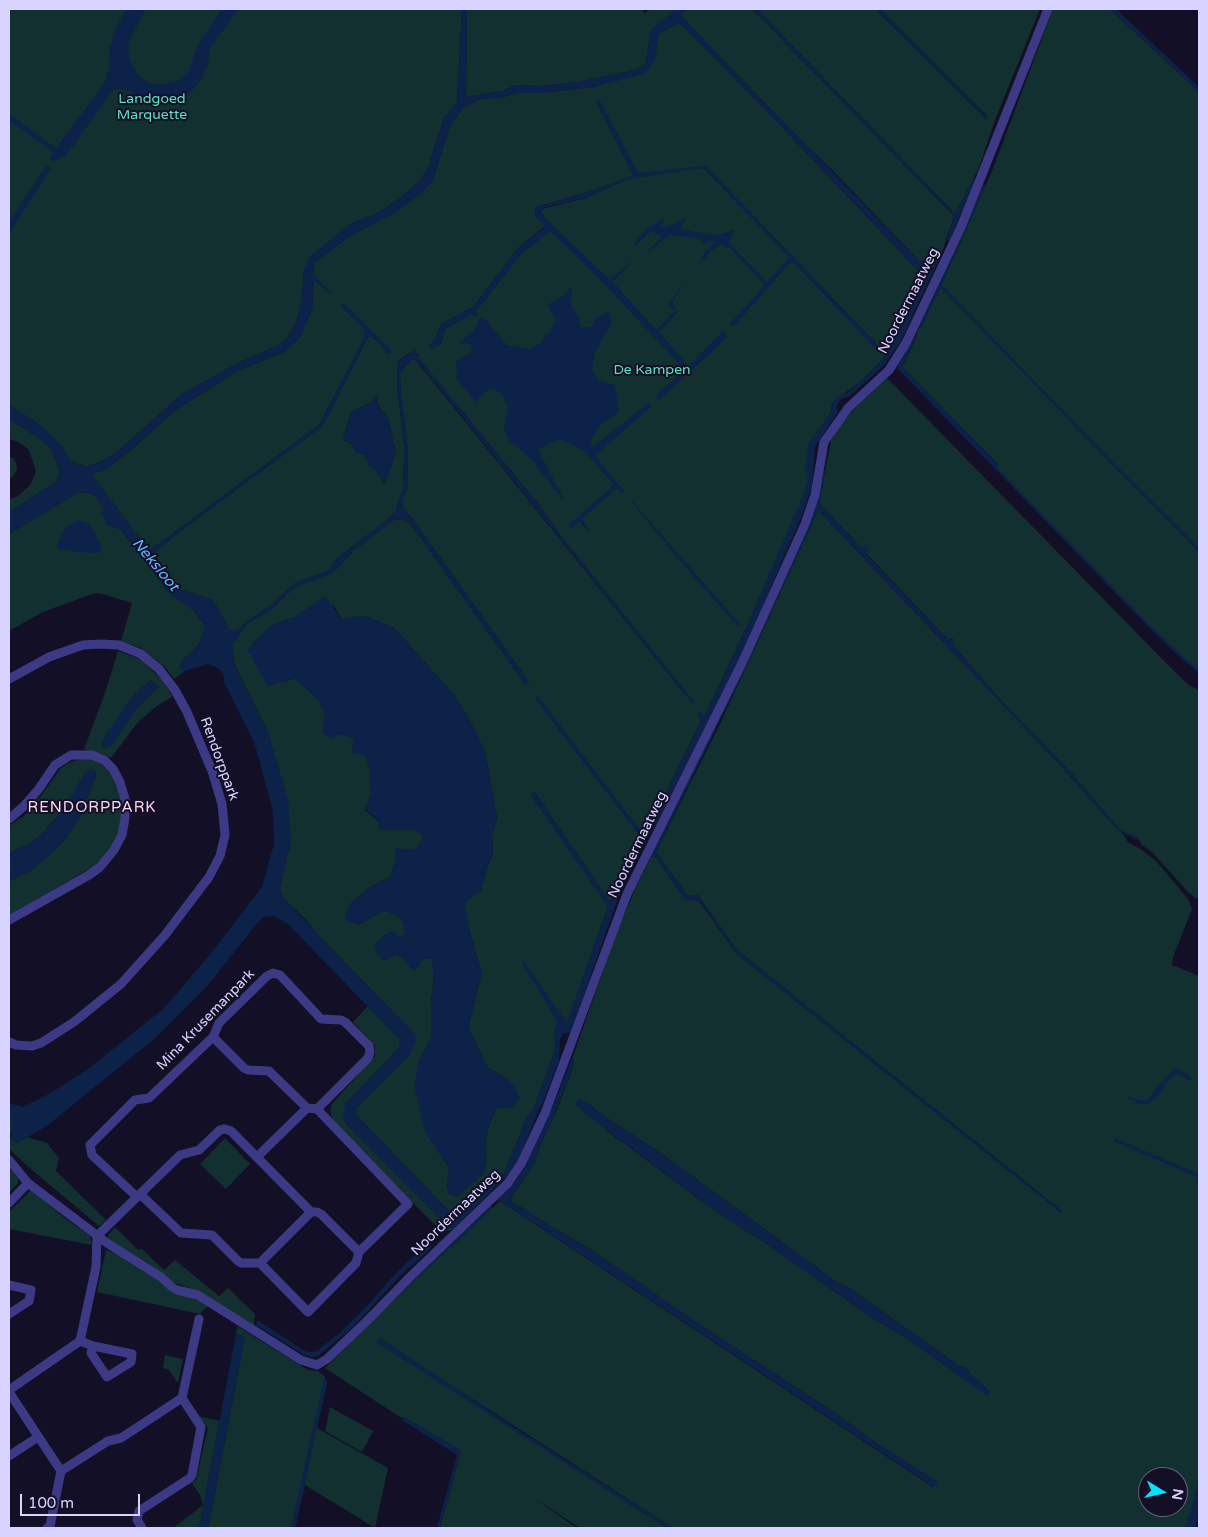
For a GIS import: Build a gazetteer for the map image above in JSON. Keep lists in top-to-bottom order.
{
  "streets": {
    "street": ["Noordermaatweg", "Rendorppark", "Mina Krusemanpark"]
  },
  "districts": ["RENDORPPARK"],
  "water": ["Neksloot"],
  "parks": ["Landgoed Marquette", "De Kampen"],
  "scale_bar": "100 m",
  "north": "right"
}
